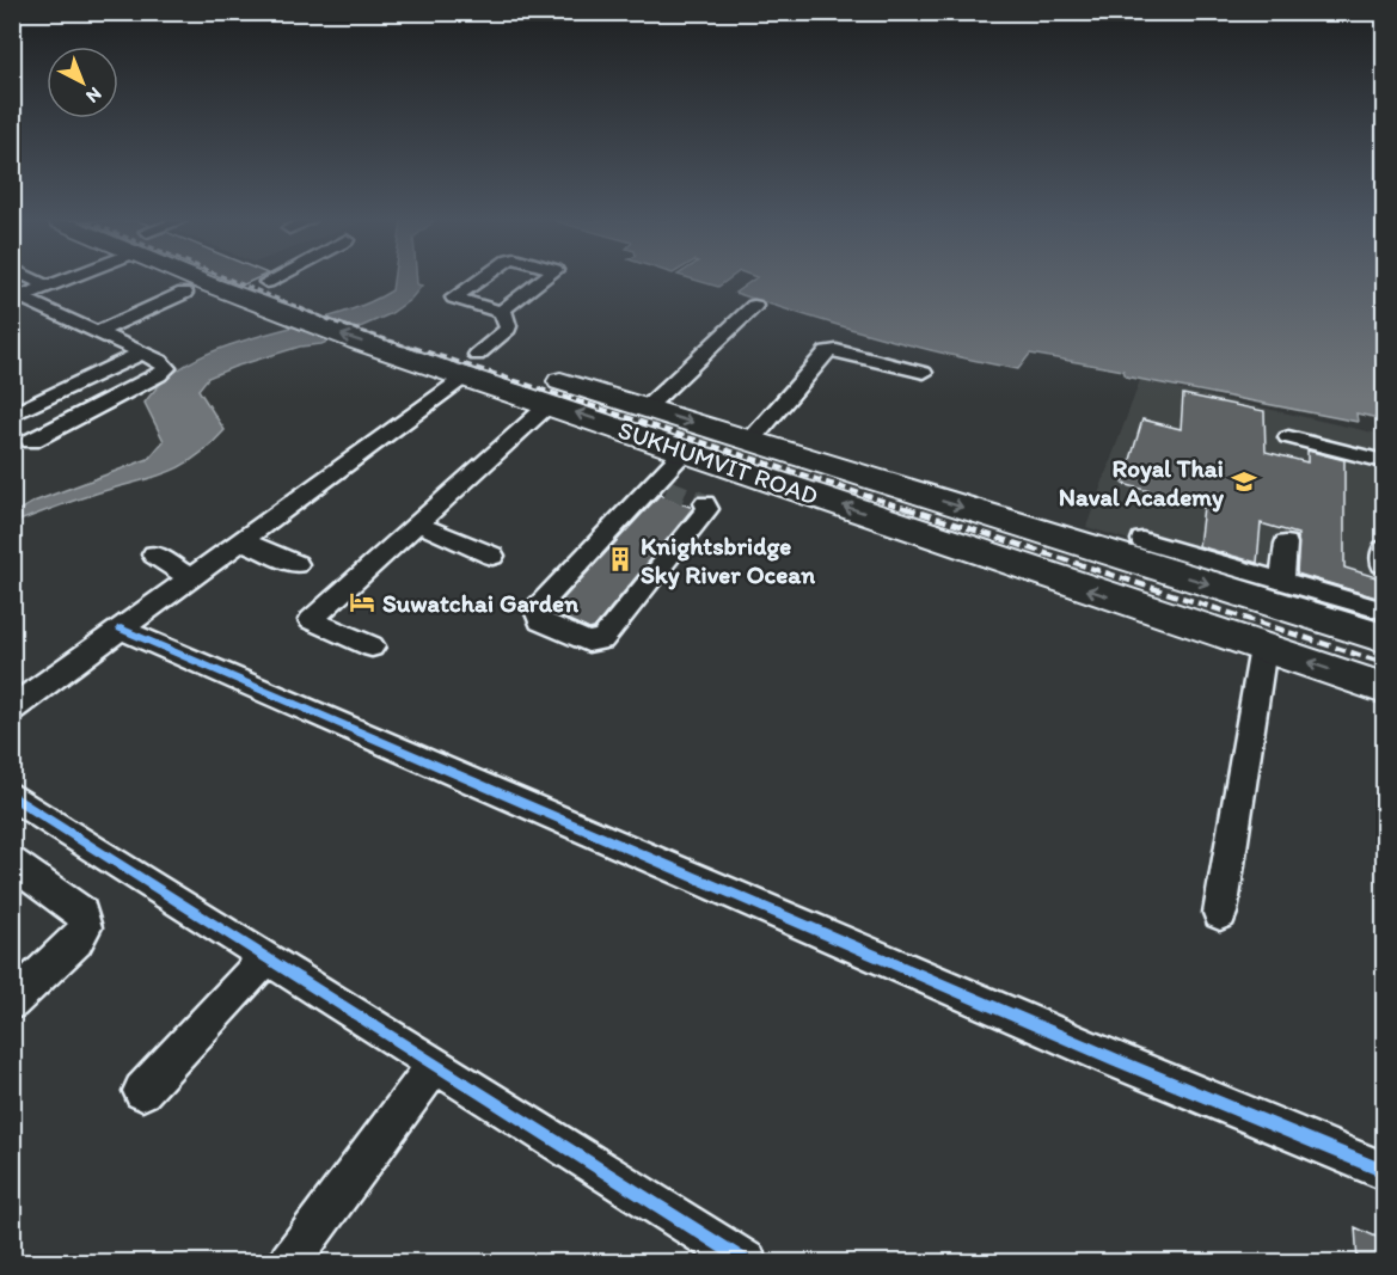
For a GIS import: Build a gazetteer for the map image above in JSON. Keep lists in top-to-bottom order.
{
  "streets": {
    "highway": ["SUKHUMVIT ROAD"]
  },
  "places": {
    "school or university": ["Royal Thai Naval Academy"],
    "building": ["Knightsbridge Sky River Ocean"],
    "hotel": ["Suwatchai Garden"]
  },
  "north": "bottom right"
}
